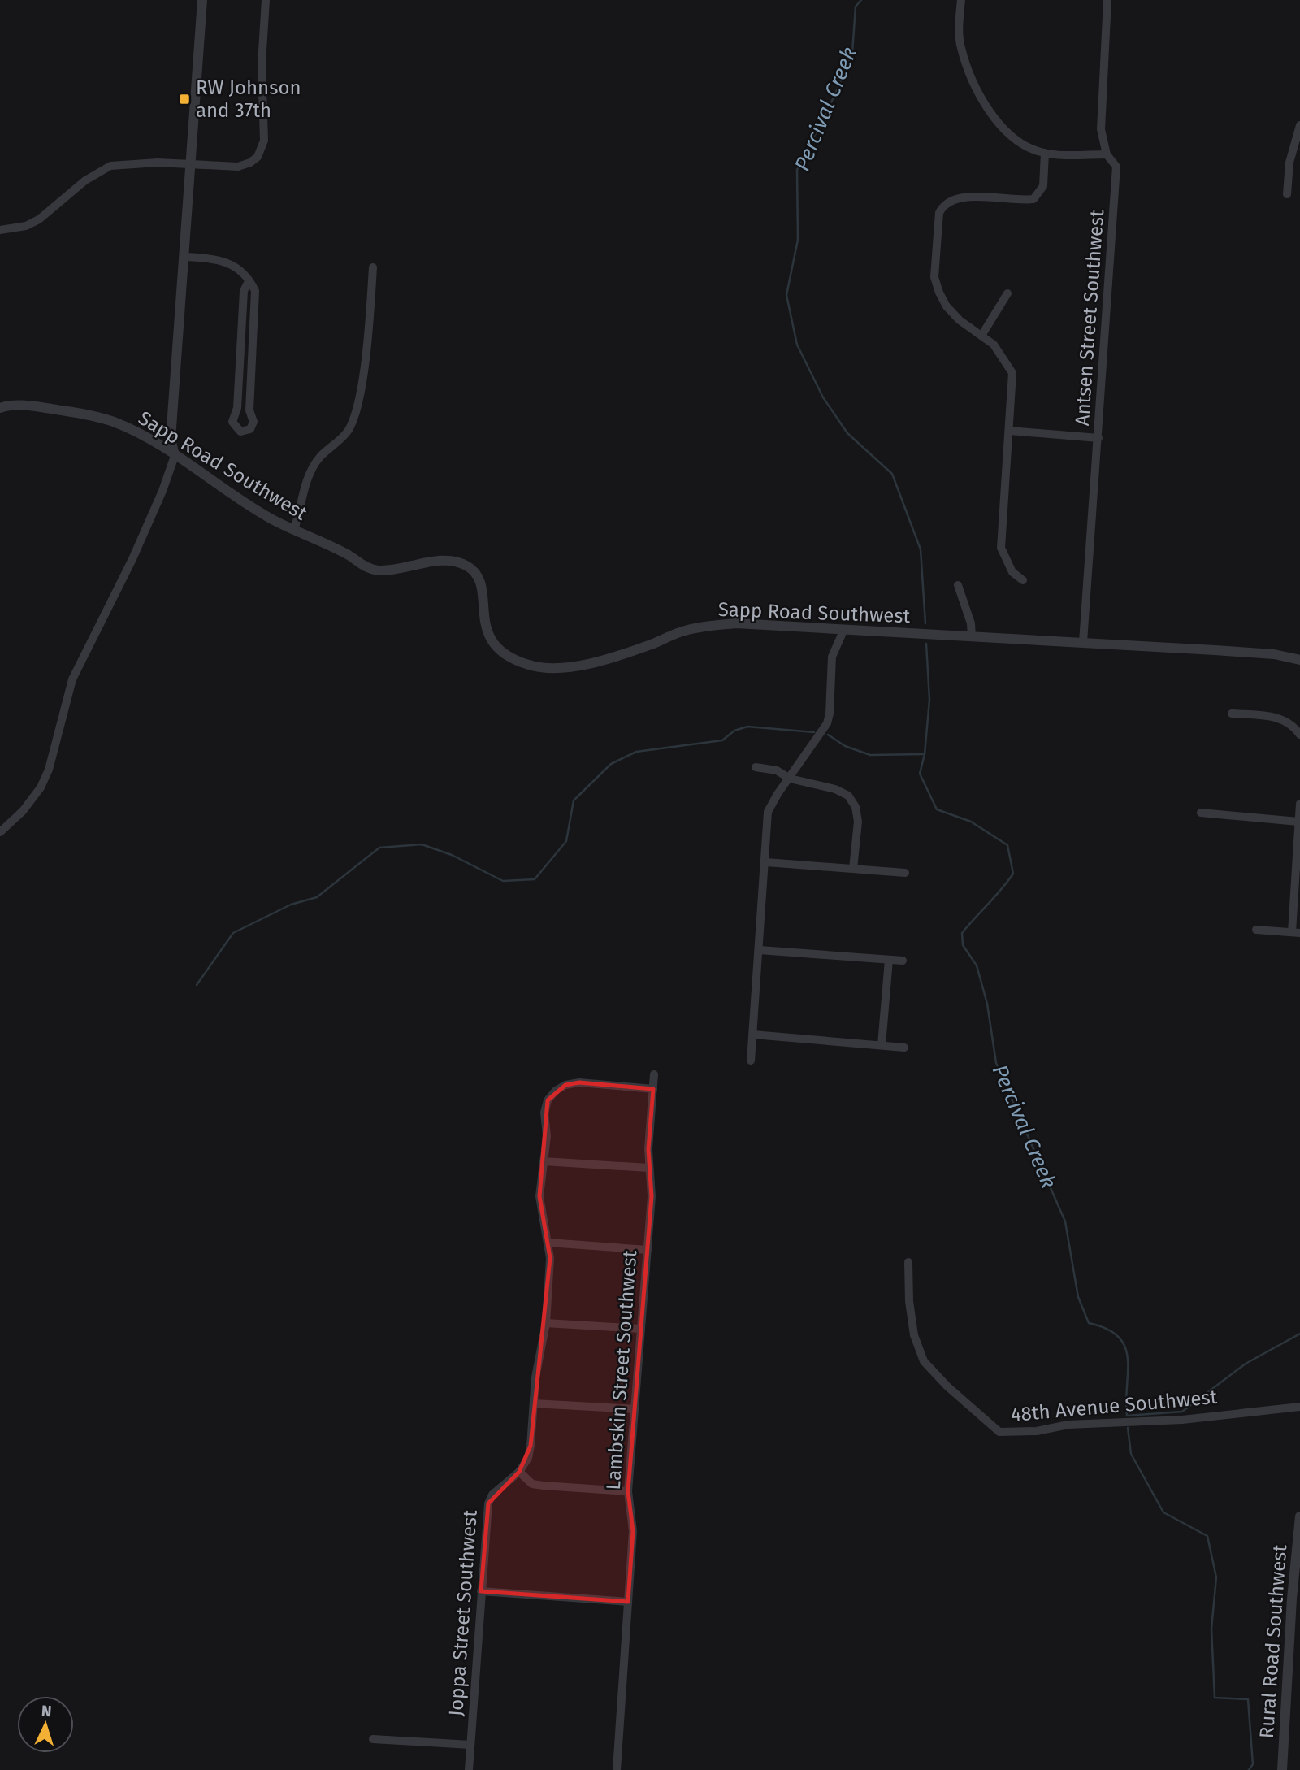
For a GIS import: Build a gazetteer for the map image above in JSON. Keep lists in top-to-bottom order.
{
  "streets": {
    "street": [
      "Antsen Street Southwest",
      "Sapp Road Southwest",
      "Lambskin Street Southwest",
      "48th Avenue Southwest",
      "Joppa Street Southwest",
      "Rural Road Southwest"
    ]
  },
  "crossings": [
    ["Antsen Street Southwest", "Sapp Road Southwest"]
  ],
  "water": ["Percival Creek"],
  "places": {
    "transit": ["RW Johnson and 37th"]
  },
  "north": "top"
}
